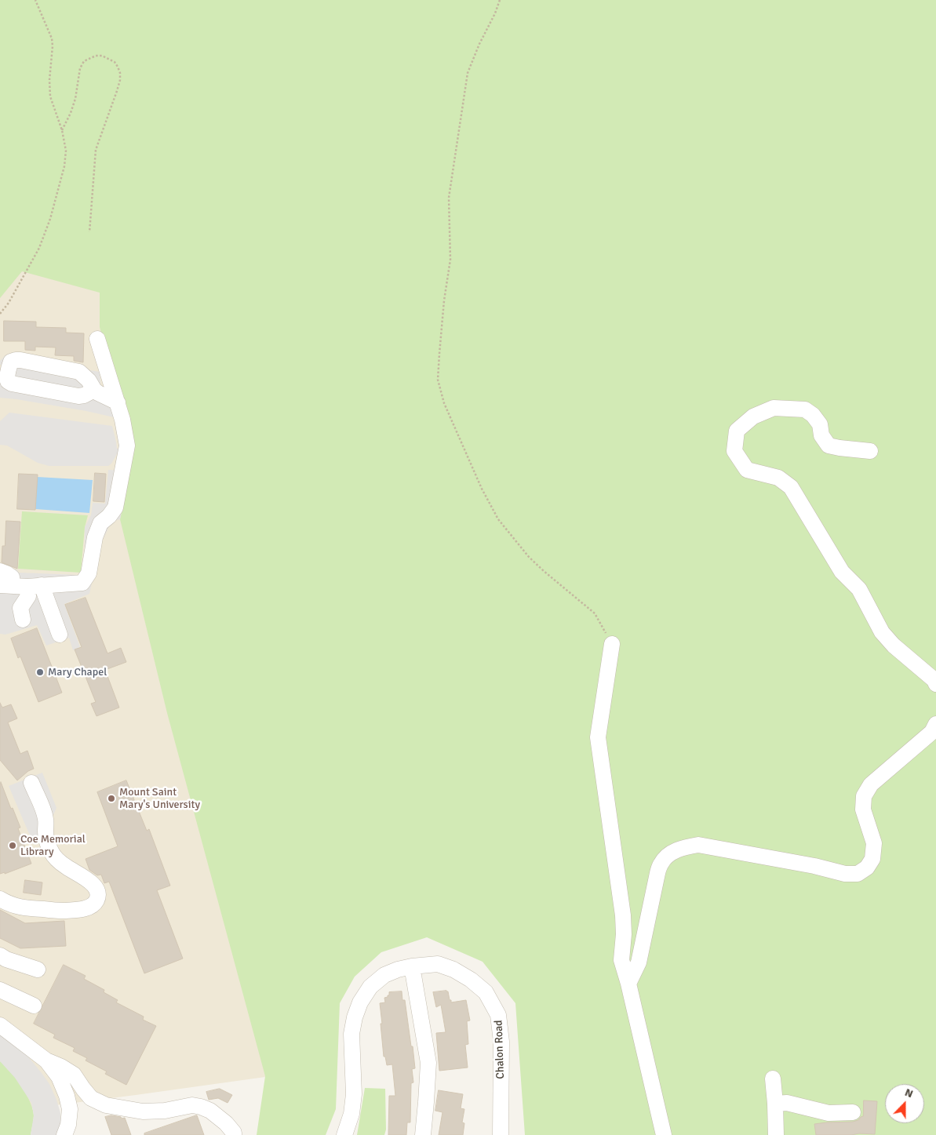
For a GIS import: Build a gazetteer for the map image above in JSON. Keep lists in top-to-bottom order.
{
  "streets": {
    "street": ["Chalon Road"]
  },
  "places": ["Mary Chapel", "Mount Saint Mary's University", "Coe Memorial Library"],
  "north": "top"
}
